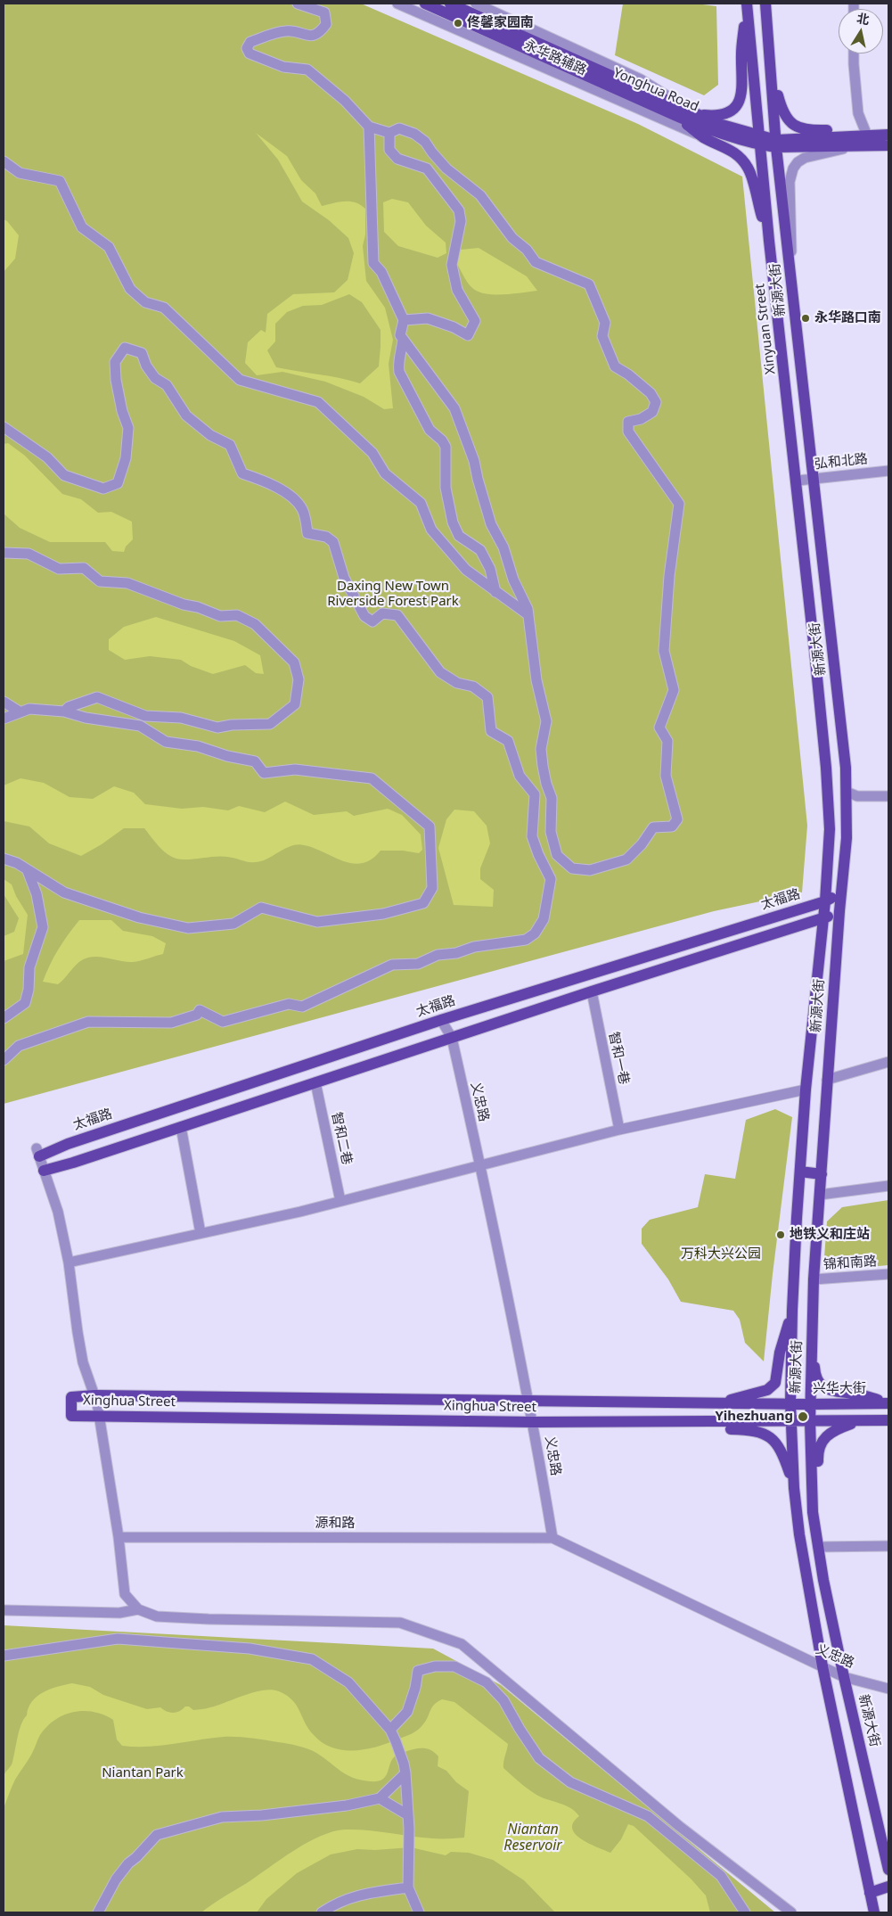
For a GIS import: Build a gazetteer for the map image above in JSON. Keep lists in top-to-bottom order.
{
  "streets": {
    "main road": [
      "Yonghua Road",
      "新源大街",
      "Xinyuan Street",
      "太福路",
      "兴华大街",
      "Xinghua Street"
    ],
    "street": [
      "永华路辅路",
      "弘和北路",
      "智和一巷",
      "义忠路",
      "智和二巷",
      "锦和南路",
      "源和路"
    ]
  },
  "crossings": [
    ["永华路辅路", "Yonghua Road"],
    ["Yonghua Road", "新源大街"],
    ["Yonghua Road", "Xinyuan Street"],
    ["新源大街", "弘和北路"],
    ["新源大街", "太福路"],
    ["新源大街", "义忠路"],
    ["新源大街", "锦和南路"],
    ["新源大街", "兴华大街"],
    ["Xinyuan Street", "弘和北路"],
    ["Xinyuan Street", "太福路"],
    ["太福路", "义忠路"],
    ["义忠路", "Xinghua Street"],
    ["义忠路", "源和路"],
    ["兴华大街", "Xinghua Street"]
  ],
  "water": ["Niantan Reservoir"],
  "parks": ["Daxing New Town Riverside Forest Park", "万科大兴公园", "Niantan Park"],
  "places": [
    "佟馨家园南",
    "永华路口南",
    "地铁义和庄站",
    "Yihezhuang"
  ],
  "north": "top"
}
